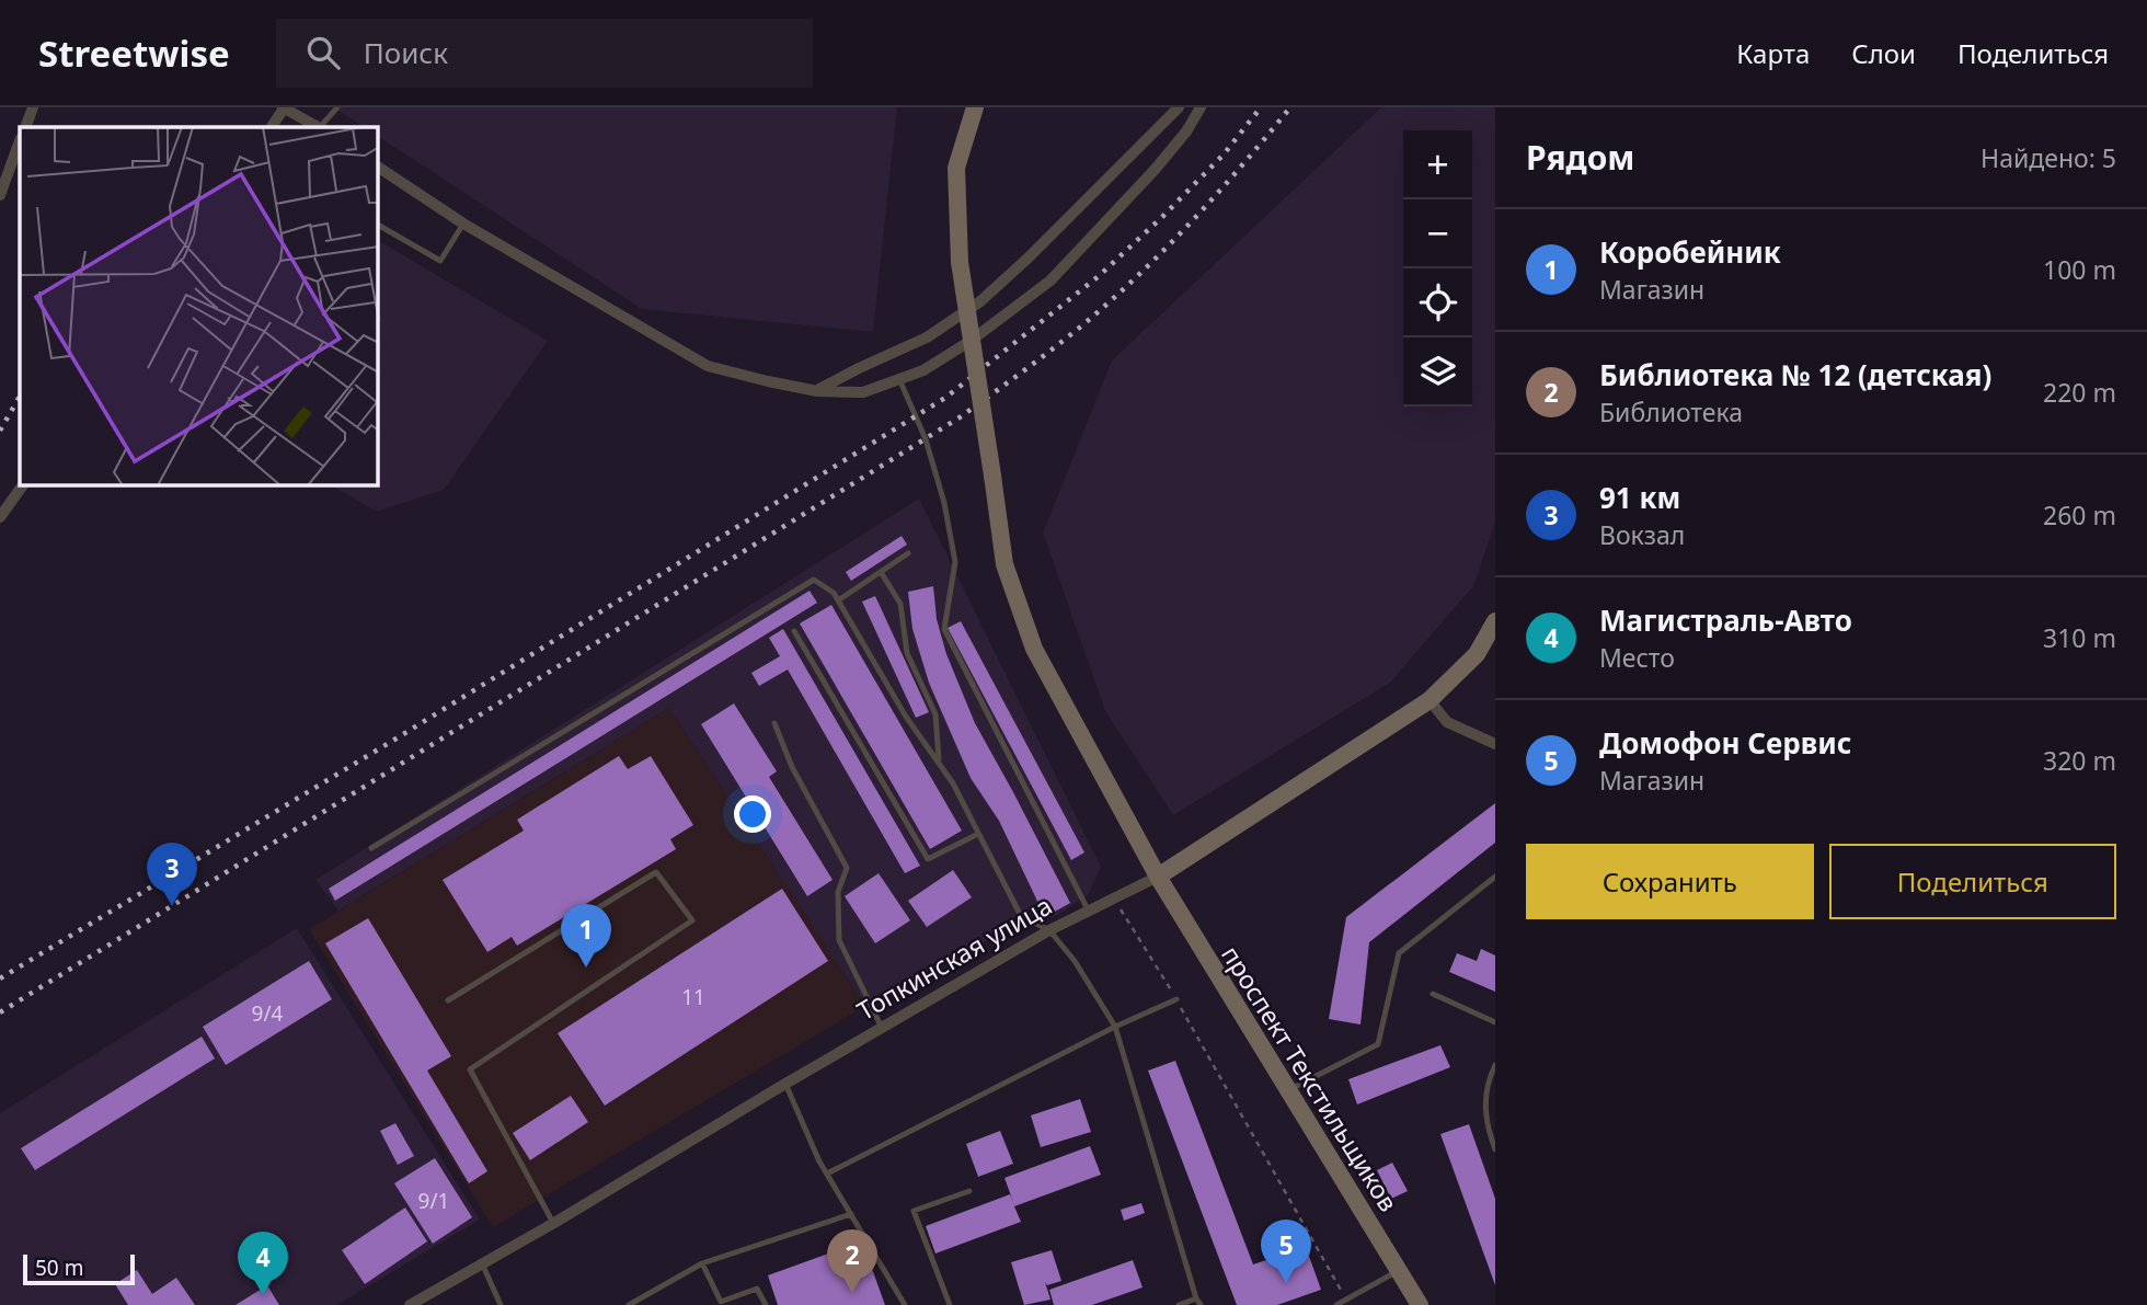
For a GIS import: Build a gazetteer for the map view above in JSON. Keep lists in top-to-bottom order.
{
  "streets": {
    "street": ["Топкинская улица", "проспект Текстильщиков"]
  },
  "crossings": [
    ["Топкинская улица", "проспект Текстильщиков"]
  ],
  "house_numbers": ["11", "9/4", "9/1"],
  "scale_bar": "50 m",
  "page": {
    "header": "Streetwise",
    "search": "Поиск",
    "nav": ["Карта", "Слои", "Поделиться"],
    "heading": ["Рядом", "Найдено: 5"],
    "map_buttons": ["+", "−"],
    "list": [
      {
        "mark": "1",
        "name": "Коробейник",
        "note": "Магазин",
        "value": "100 m"
      },
      {
        "mark": "2",
        "name": "Библиотека № 12 (детская)",
        "note": "Библиотека",
        "value": "220 m"
      },
      {
        "mark": "3",
        "name": "91 км",
        "note": "Вокзал",
        "value": "260 m"
      },
      {
        "mark": "4",
        "name": "Магистраль-Авто",
        "note": "Место",
        "value": "310 m"
      },
      {
        "mark": "5",
        "name": "Домофон Сервис",
        "note": "Магазин",
        "value": "320 m"
      }
    ],
    "buttons": ["Сохранить", "Поделиться"],
    "pins": [
      "3",
      "1",
      "5",
      "2",
      "4"
    ],
    "scale": "50 m"
  }
}
